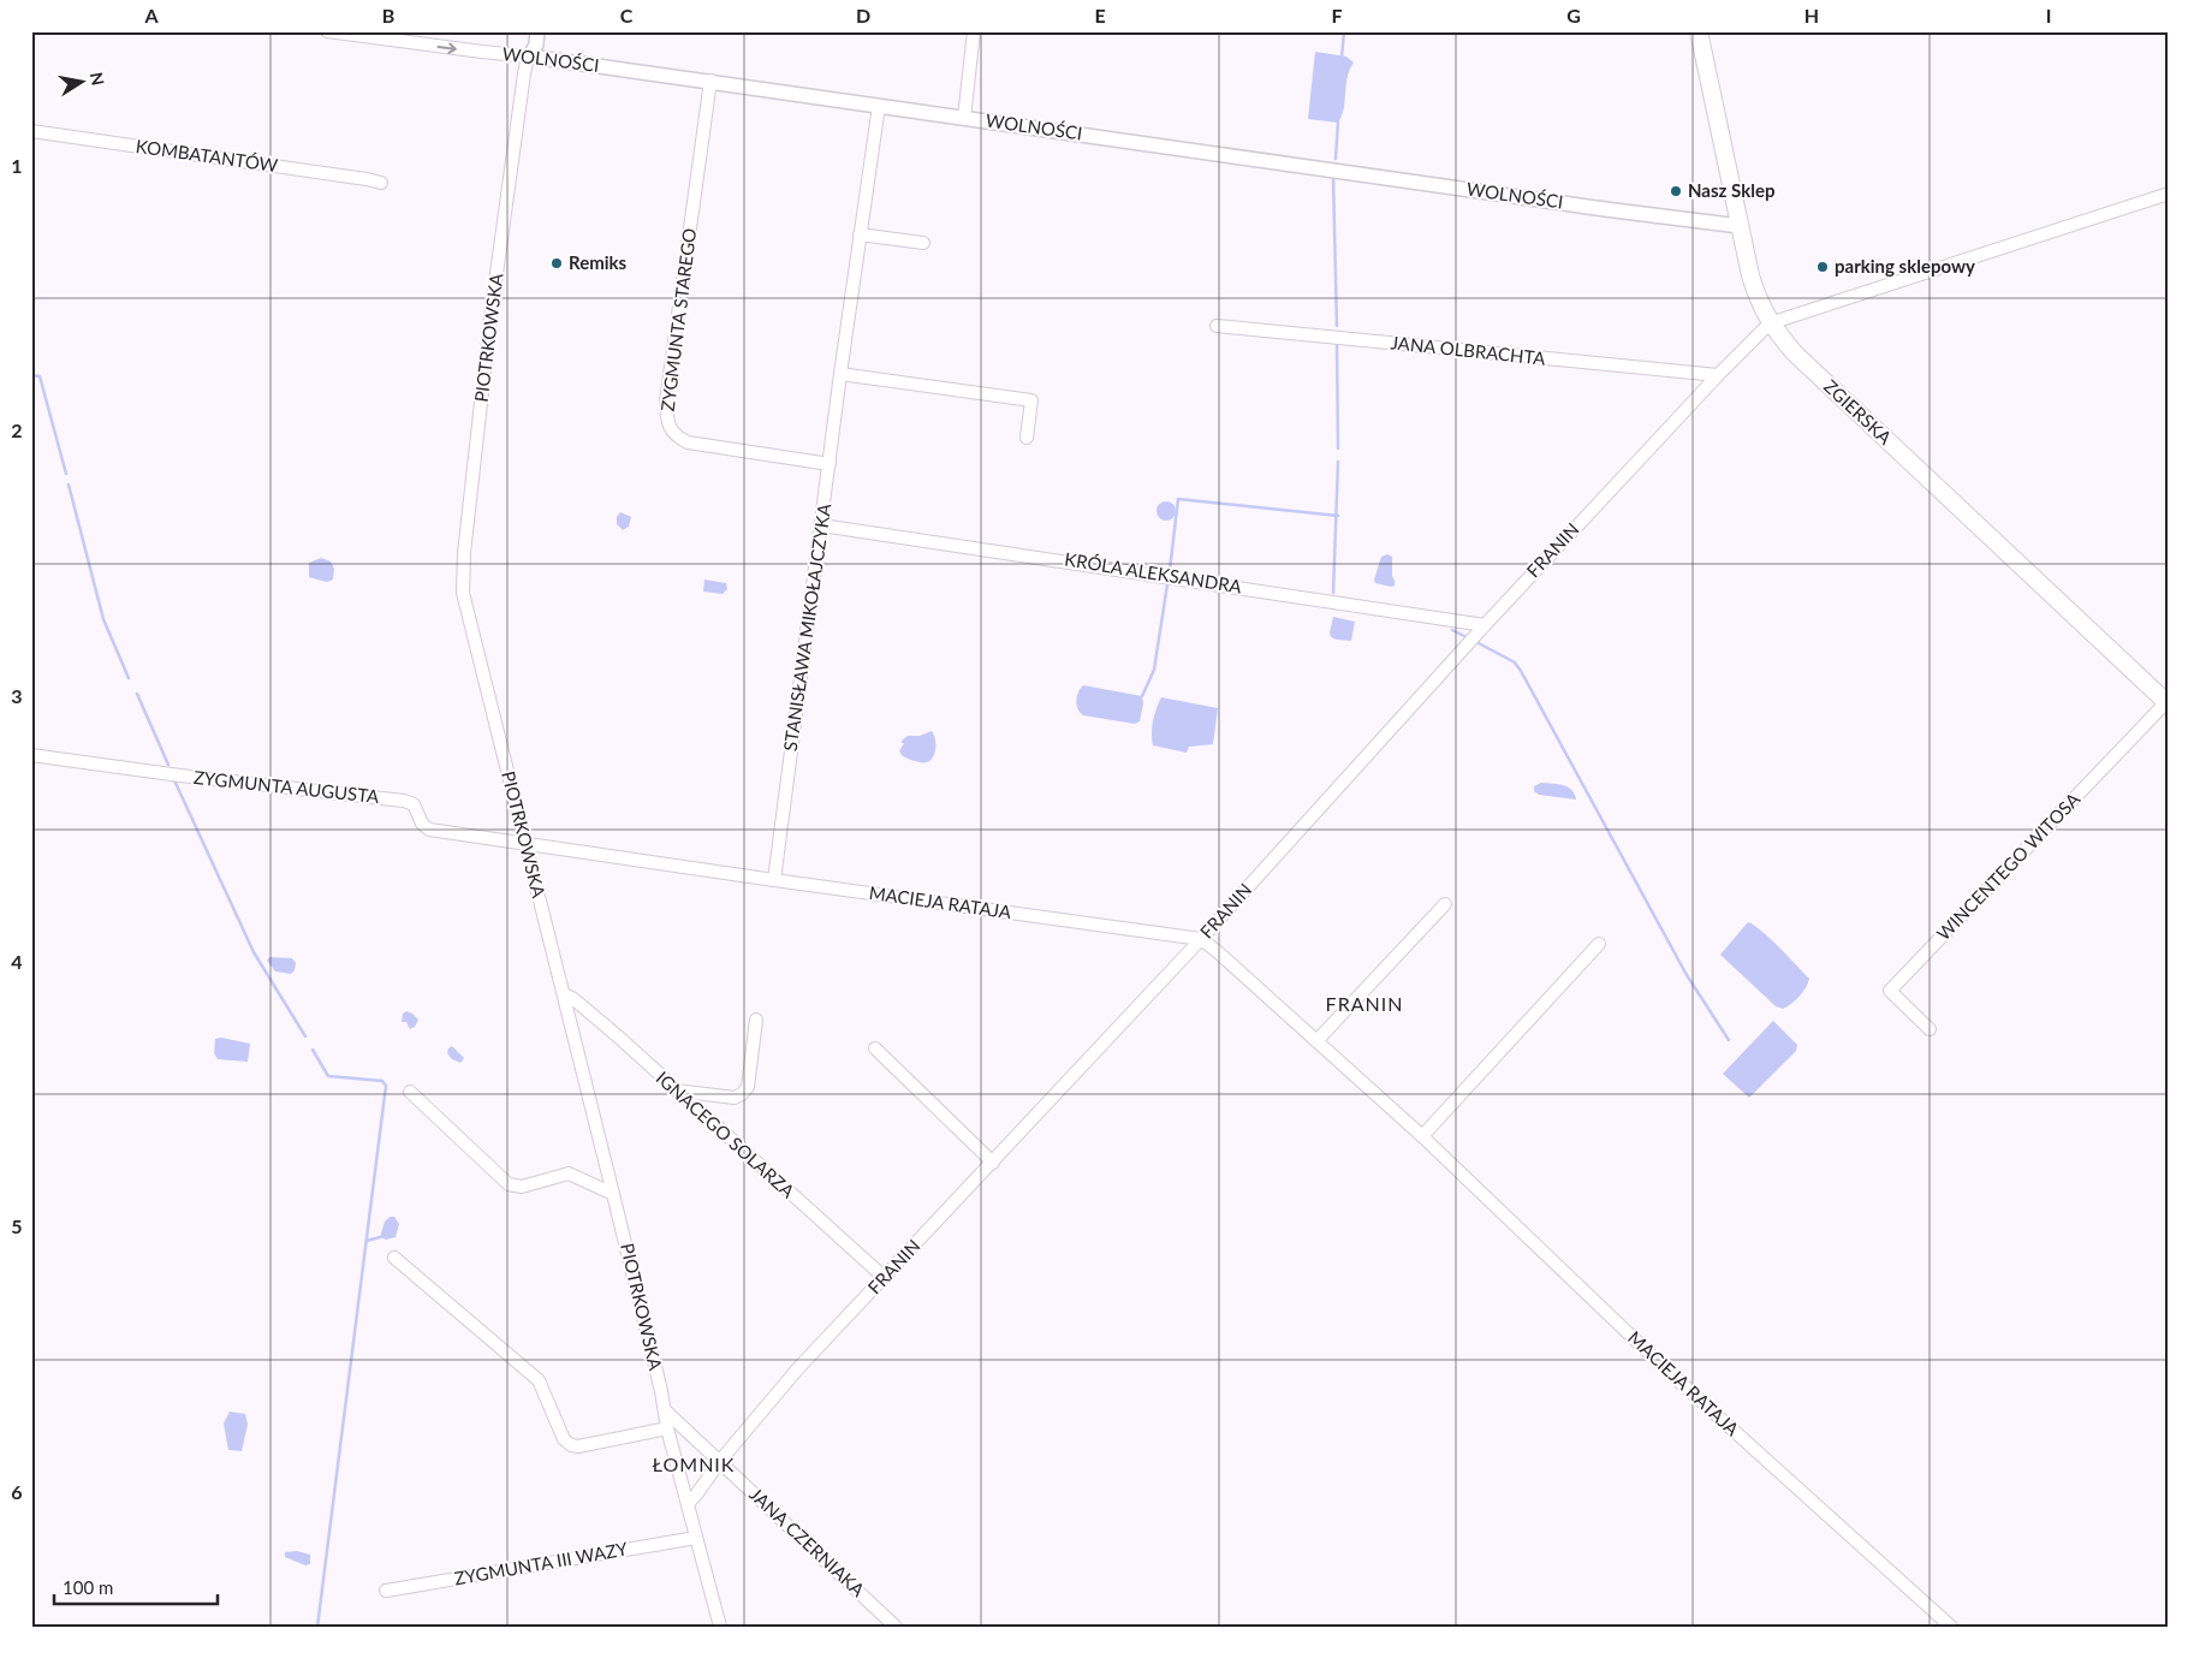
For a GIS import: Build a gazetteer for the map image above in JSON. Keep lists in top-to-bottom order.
{
  "streets": {
    "main road": ["ZGIERSKA"],
    "street": [
      "WOLNOŚCI",
      "KOMBATANTÓW",
      "ZYGMUNTA STAREGO",
      "PIOTRKOWSKA",
      "JANA OLBRACHTA",
      "FRANIN",
      "KRÓLA ALEKSANDRA",
      "STANISŁAWA MIKOŁAJCZYKA",
      "ZYGMUNTA AUGUSTA",
      "WINCENTEGO WITOSA",
      "MACIEJA RATAJA",
      "IGNACEGO SOLARZA",
      "JANA CZERNIAKA",
      "ZYGMUNTA III WAZY"
    ]
  },
  "crossings": [
    ["WOLNOŚCI", "ZYGMUNTA STAREGO"],
    ["WOLNOŚCI", "PIOTRKOWSKA"],
    ["WOLNOŚCI", "ZGIERSKA"],
    ["WOLNOŚCI", "STANISŁAWA MIKOŁAJCZYKA"],
    ["ZYGMUNTA STAREGO", "STANISŁAWA MIKOŁAJCZYKA"],
    ["PIOTRKOWSKA", "FRANIN"],
    ["PIOTRKOWSKA", "ZYGMUNTA AUGUSTA"],
    ["PIOTRKOWSKA", "MACIEJA RATAJA"],
    ["PIOTRKOWSKA", "IGNACEGO SOLARZA"],
    ["PIOTRKOWSKA", "JANA CZERNIAKA"],
    ["PIOTRKOWSKA", "ZYGMUNTA III WAZY"],
    ["JANA OLBRACHTA", "FRANIN"],
    ["ZGIERSKA", "FRANIN"],
    ["ZGIERSKA", "WINCENTEGO WITOSA"],
    ["FRANIN", "KRÓLA ALEKSANDRA"],
    ["FRANIN", "MACIEJA RATAJA"],
    ["FRANIN", "IGNACEGO SOLARZA"],
    ["FRANIN", "JANA CZERNIAKA"],
    ["KRÓLA ALEKSANDRA", "STANISŁAWA MIKOŁAJCZYKA"],
    ["STANISŁAWA MIKOŁAJCZYKA", "MACIEJA RATAJA"],
    ["ZYGMUNTA AUGUSTA", "MACIEJA RATAJA"]
  ],
  "districts": ["FRANIN", "ŁOMNIK"],
  "places": ["Nasz Sklep", "Remiks", "parking sklepowy"],
  "scale_bar": "100 m",
  "north": "right",
  "grid": {
    "columns": [
      "A",
      "B",
      "C",
      "D",
      "E",
      "F",
      "G",
      "H",
      "I"
    ],
    "rows": [
      "1",
      "2",
      "3",
      "4",
      "5",
      "6"
    ]
  }
}
